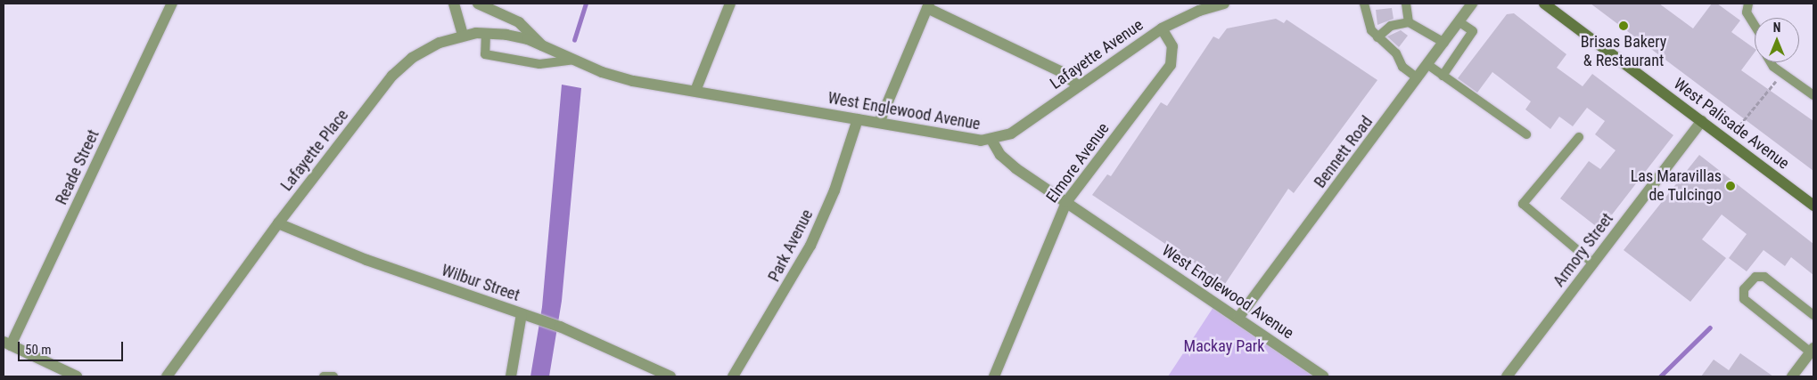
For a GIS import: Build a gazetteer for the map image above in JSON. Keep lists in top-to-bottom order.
{
  "streets": {
    "main road": ["West Palisade Avenue"],
    "street": [
      "Lafayette Avenue",
      "West Englewood Avenue",
      "Lafayette Place",
      "Bennett Road",
      "Elmore Avenue",
      "Reade Street",
      "Park Avenue",
      "Armory Street",
      "Wilbur Street"
    ]
  },
  "crossings": [
    ["Lafayette Avenue", "West Englewood Avenue"],
    ["Lafayette Avenue", "Elmore Avenue"],
    ["West Englewood Avenue", "Lafayette Place"],
    ["West Englewood Avenue", "Bennett Road"],
    ["West Englewood Avenue", "Elmore Avenue"],
    ["West Englewood Avenue", "Park Avenue"],
    ["West Palisade Avenue", "Armory Street"],
    ["Lafayette Place", "Wilbur Street"]
  ],
  "parks": ["Mackay Park"],
  "places": ["Brisas Bakery & Restaurant", "Las Maravillas de Tulcingo"],
  "scale_bar": "50 m",
  "north": "top"
}
